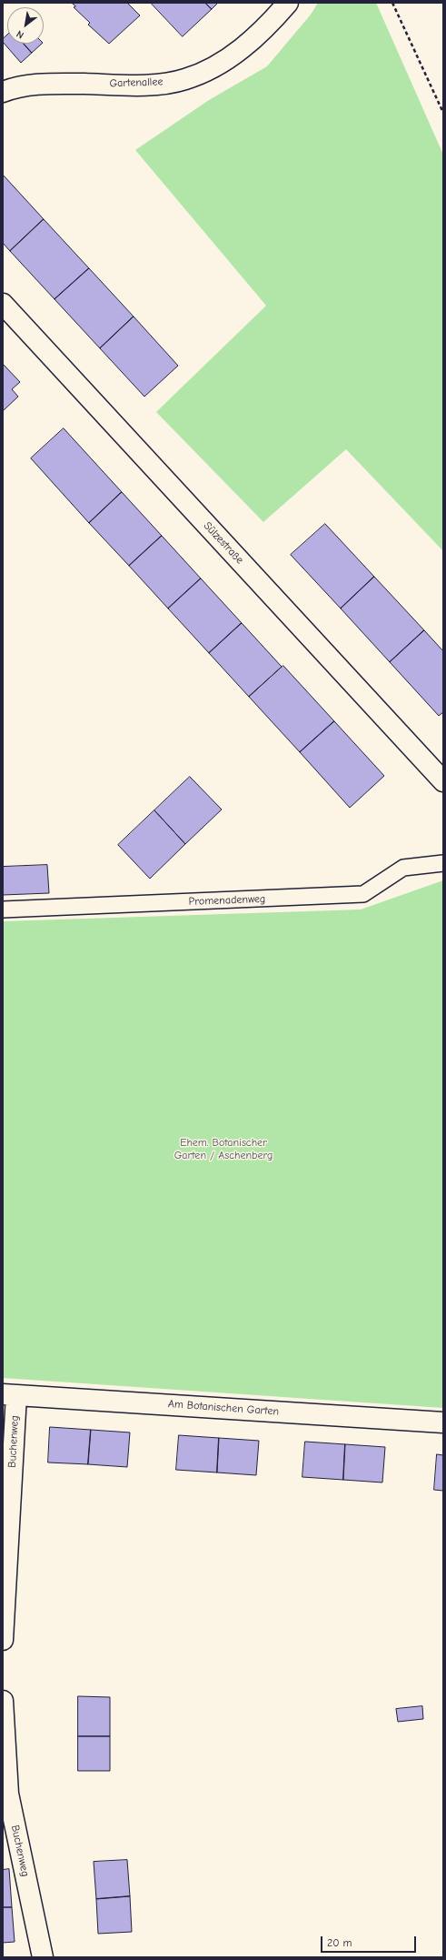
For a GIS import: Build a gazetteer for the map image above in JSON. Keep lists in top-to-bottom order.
{
  "streets": {
    "street": [
      "Gartenallee",
      "Sülzestraße",
      "Am Botanischen Garten",
      "Buchenweg"
    ],
    "lane": ["Promenadenweg"]
  },
  "crossings": [
    ["Am Botanischen Garten", "Buchenweg"]
  ],
  "parks": ["Ehem. Botanischer Garten / Aschenberg"],
  "scale_bar": "20 m",
  "north": "bottom left"
}
